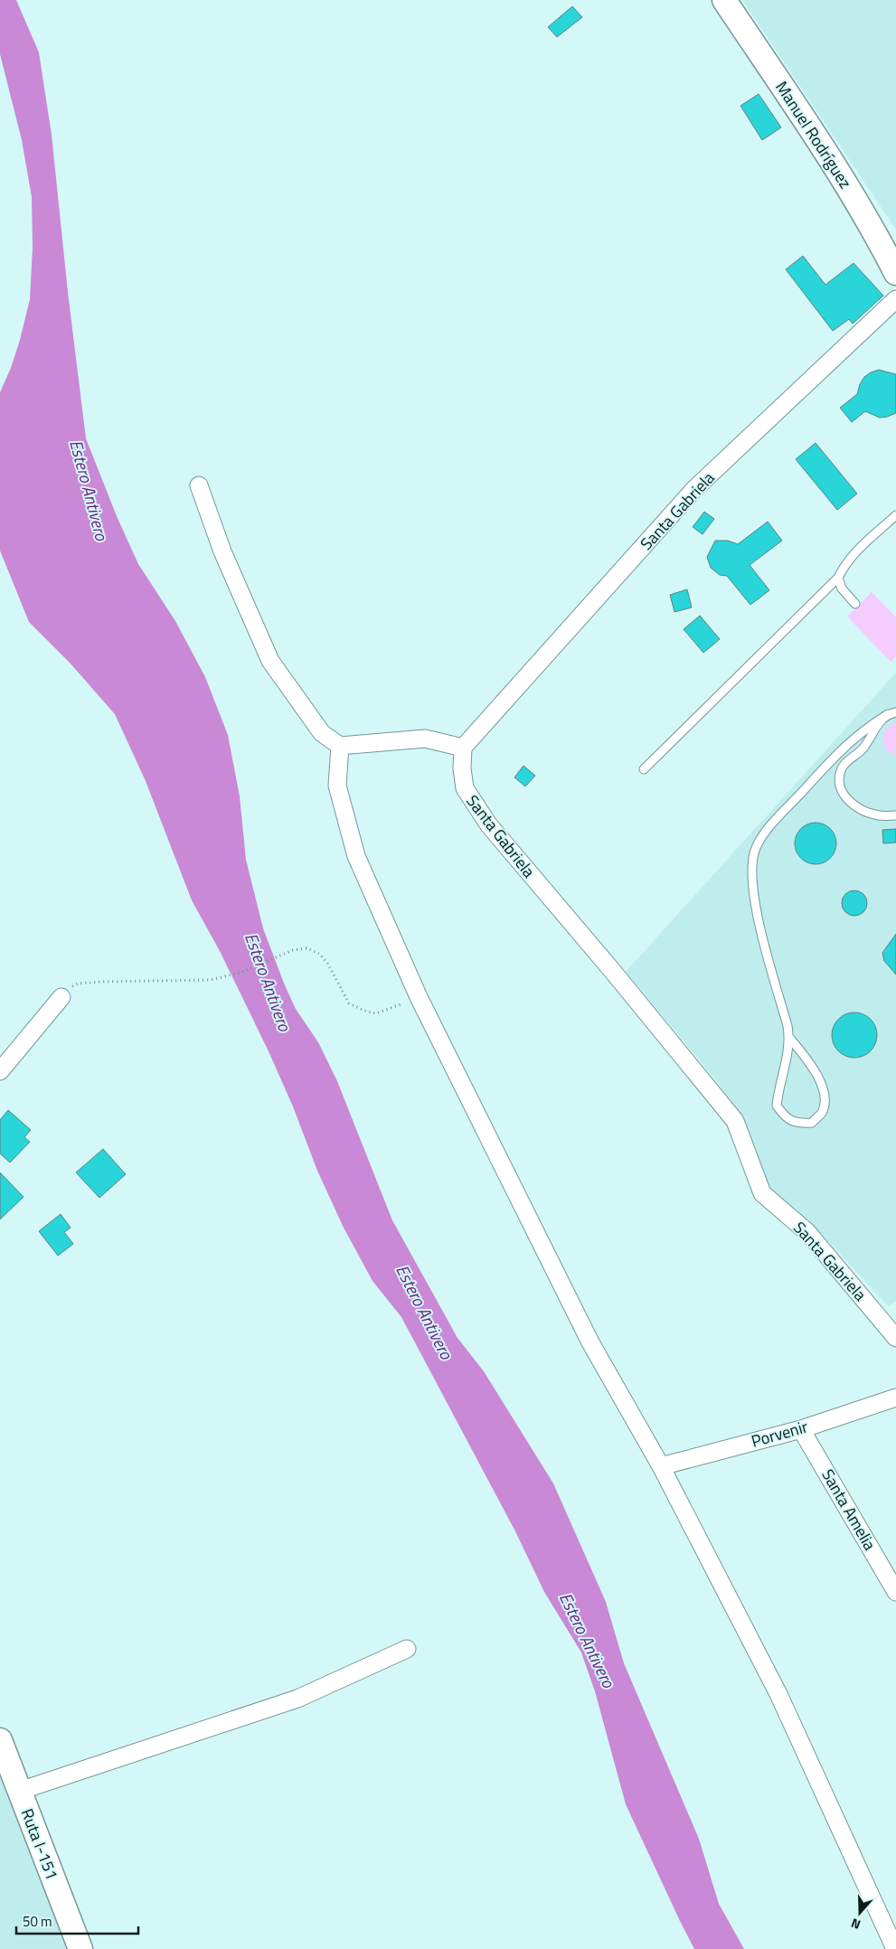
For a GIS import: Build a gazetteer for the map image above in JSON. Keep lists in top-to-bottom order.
{
  "streets": {
    "street": [
      "Manuel Rodríguez",
      "Santa Gabriela",
      "Porvenir",
      "Santa Amelia",
      "Ruta I-151"
    ]
  },
  "crossings": [
    ["Porvenir", "Santa Amelia"]
  ],
  "water": ["Estero Antivero"],
  "scale_bar": "50 m",
  "north": "bottom"
}
